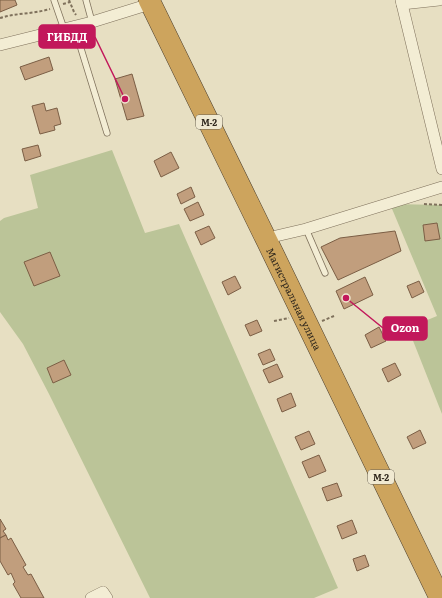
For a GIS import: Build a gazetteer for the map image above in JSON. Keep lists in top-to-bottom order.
{
  "streets": {
    "highway": ["М-2", "Магистральная улица"]
  },
  "places": ["ГИБДД", "Ozon"]
}
